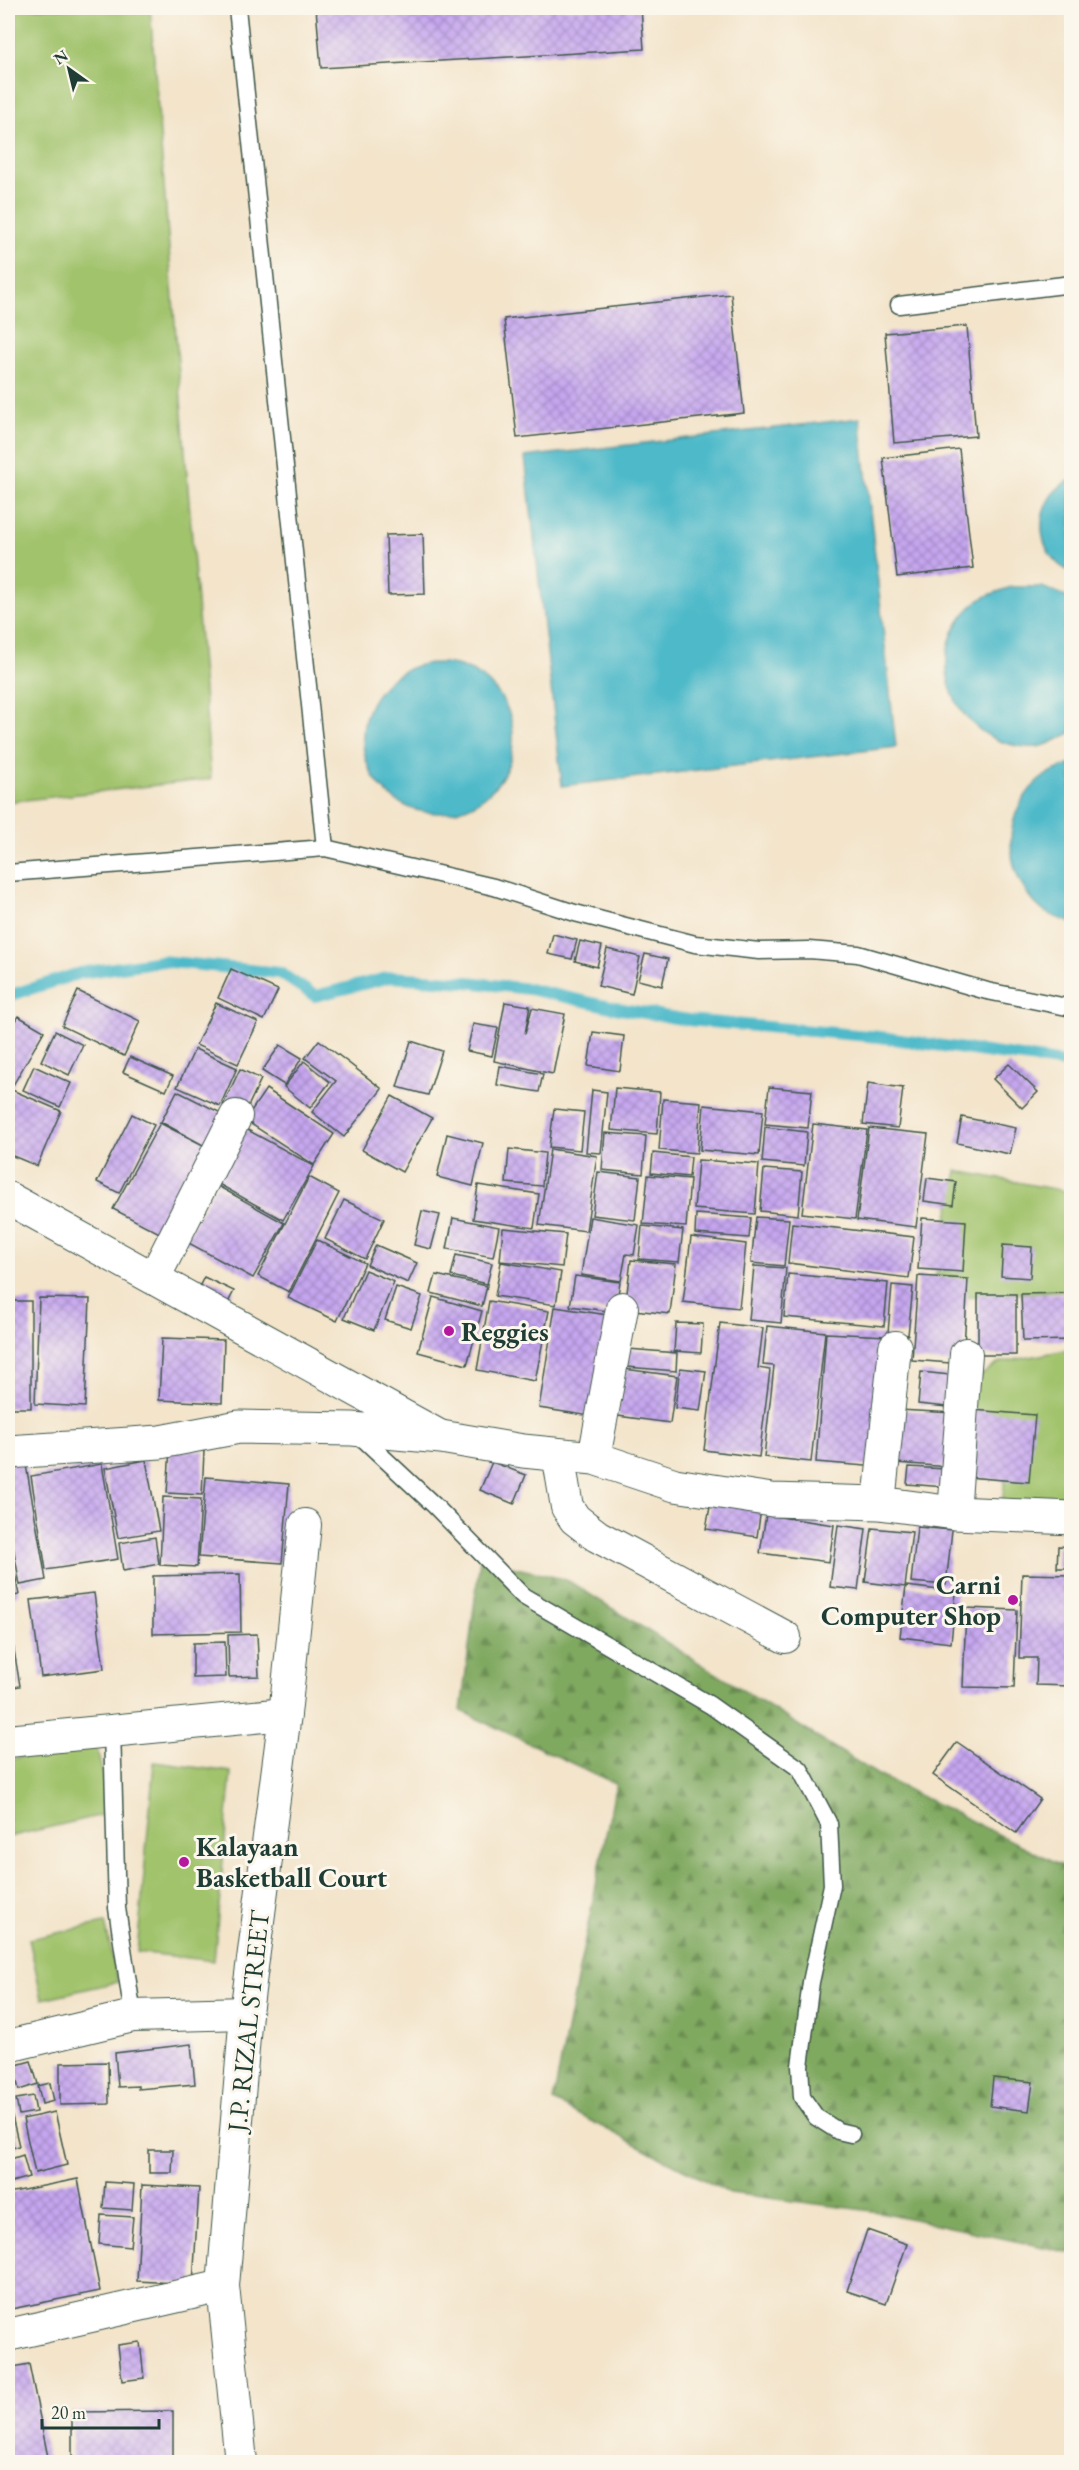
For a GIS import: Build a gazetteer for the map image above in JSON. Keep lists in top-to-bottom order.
{
  "streets": {
    "street": ["J.P. RIZAL STREET"]
  },
  "places": ["Reggies", "Carni Computer Shop", "Kalayaan Basketball Court"],
  "scale_bar": "20 m",
  "north": "top left"
}
